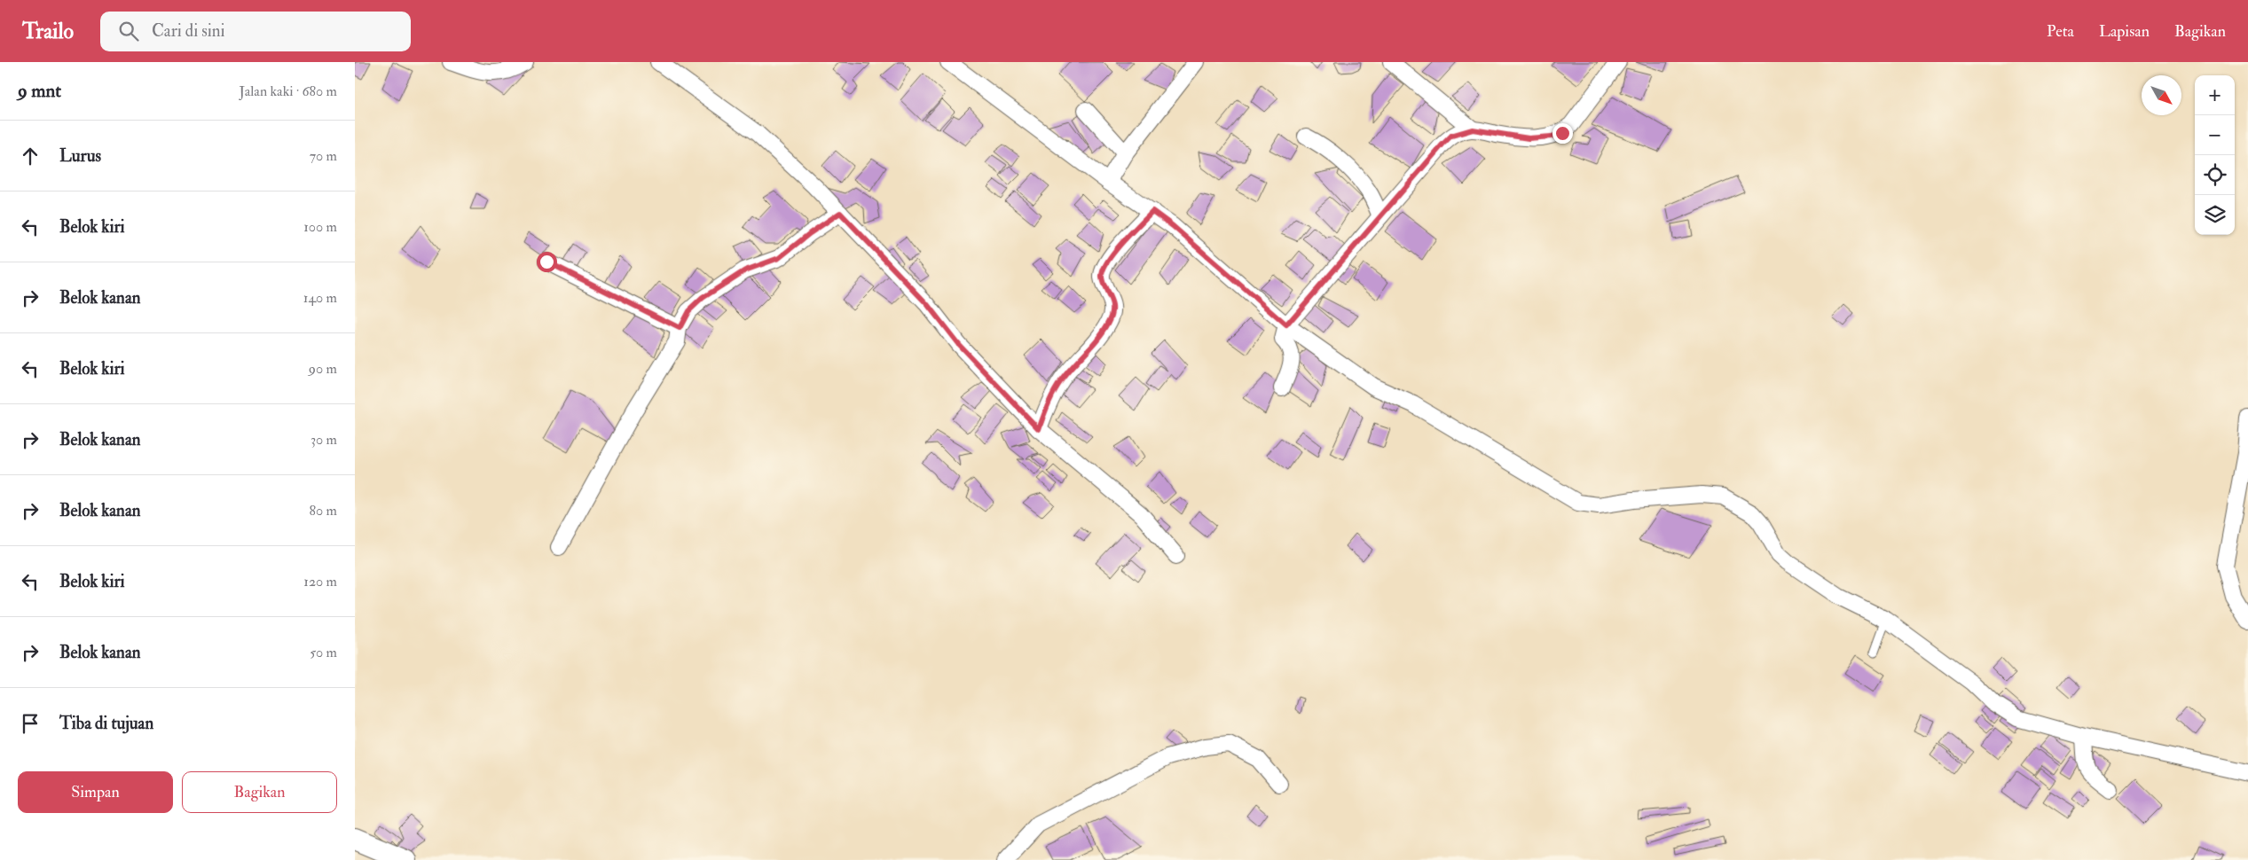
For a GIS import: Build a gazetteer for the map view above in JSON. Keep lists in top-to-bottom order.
{
  "north": "bottom right",
  "page": {
    "header": "Trailo",
    "search": "Cari di sini",
    "nav": ["Peta", "Lapisan", "Bagikan"],
    "heading": ["9 mnt", "Jalan kaki · 680 m"],
    "map_buttons": ["+", "−"],
    "list": [
      ["Lurus", "70 m"],
      ["Belok kiri", "100 m"],
      ["Belok kanan", "140 m"],
      ["Belok kiri", "90 m"],
      ["Belok kanan", "30 m"],
      ["Belok kanan", "80 m"],
      ["Belok kiri", "120 m"],
      ["Belok kanan", "50 m"],
      "Tiba di tujuan"
    ],
    "buttons": ["Simpan", "Bagikan"]
  }
}
